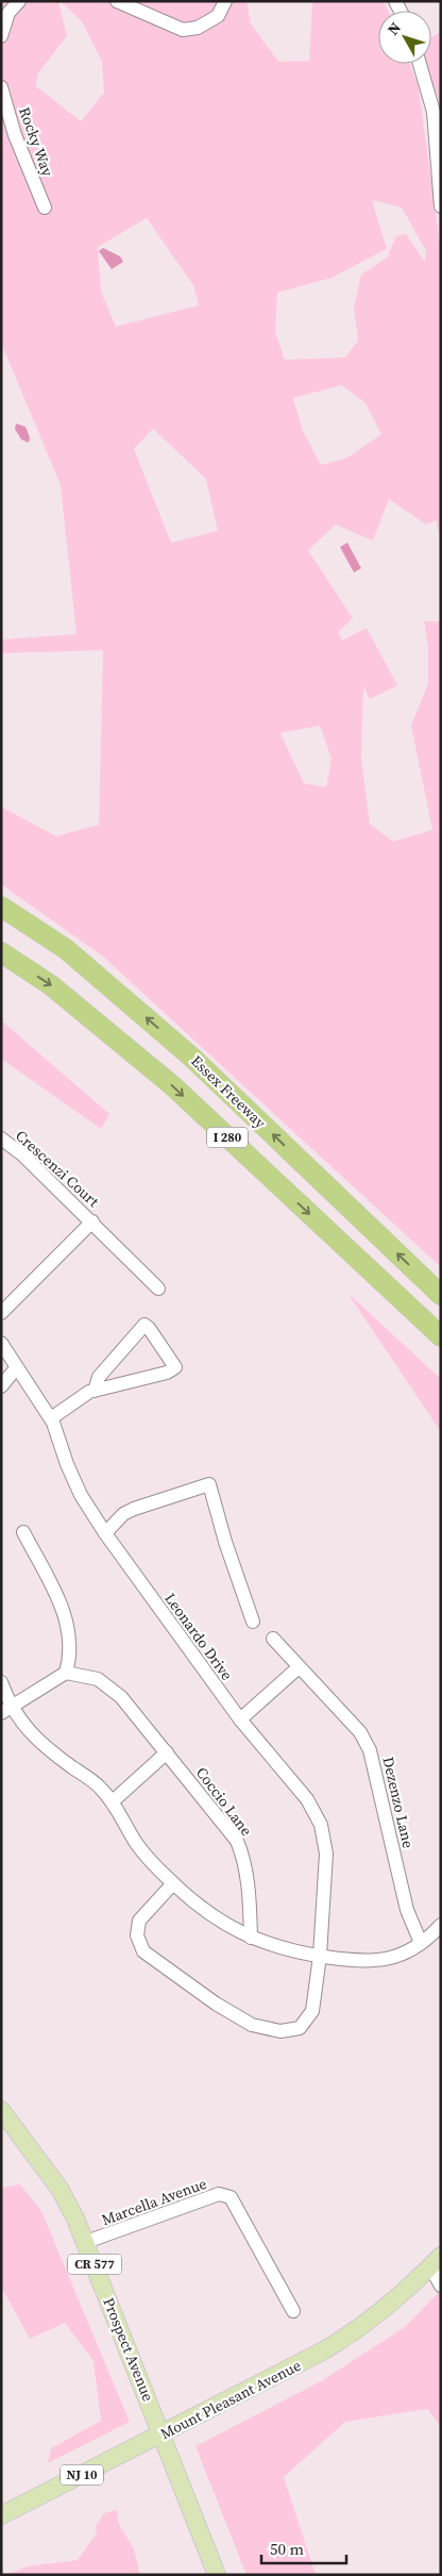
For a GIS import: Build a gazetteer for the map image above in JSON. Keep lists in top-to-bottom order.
{
  "streets": {
    "highway": ["Essex Freeway", "I 280"],
    "main road": [
      "CR 577",
      "Prospect Avenue",
      "Mount Pleasant Avenue",
      "NJ 10"
    ],
    "street": [
      "Rocky Way",
      "Crescenzi Court",
      "Leonardo Drive",
      "Coccio Lane",
      "Dezenzo Lane",
      "Marcella Avenue"
    ]
  },
  "crossings": [
    ["Marcella Avenue", "Prospect Avenue"],
    ["Prospect Avenue", "Mount Pleasant Avenue"]
  ],
  "scale_bar": "50 m",
  "north": "top left"
}
